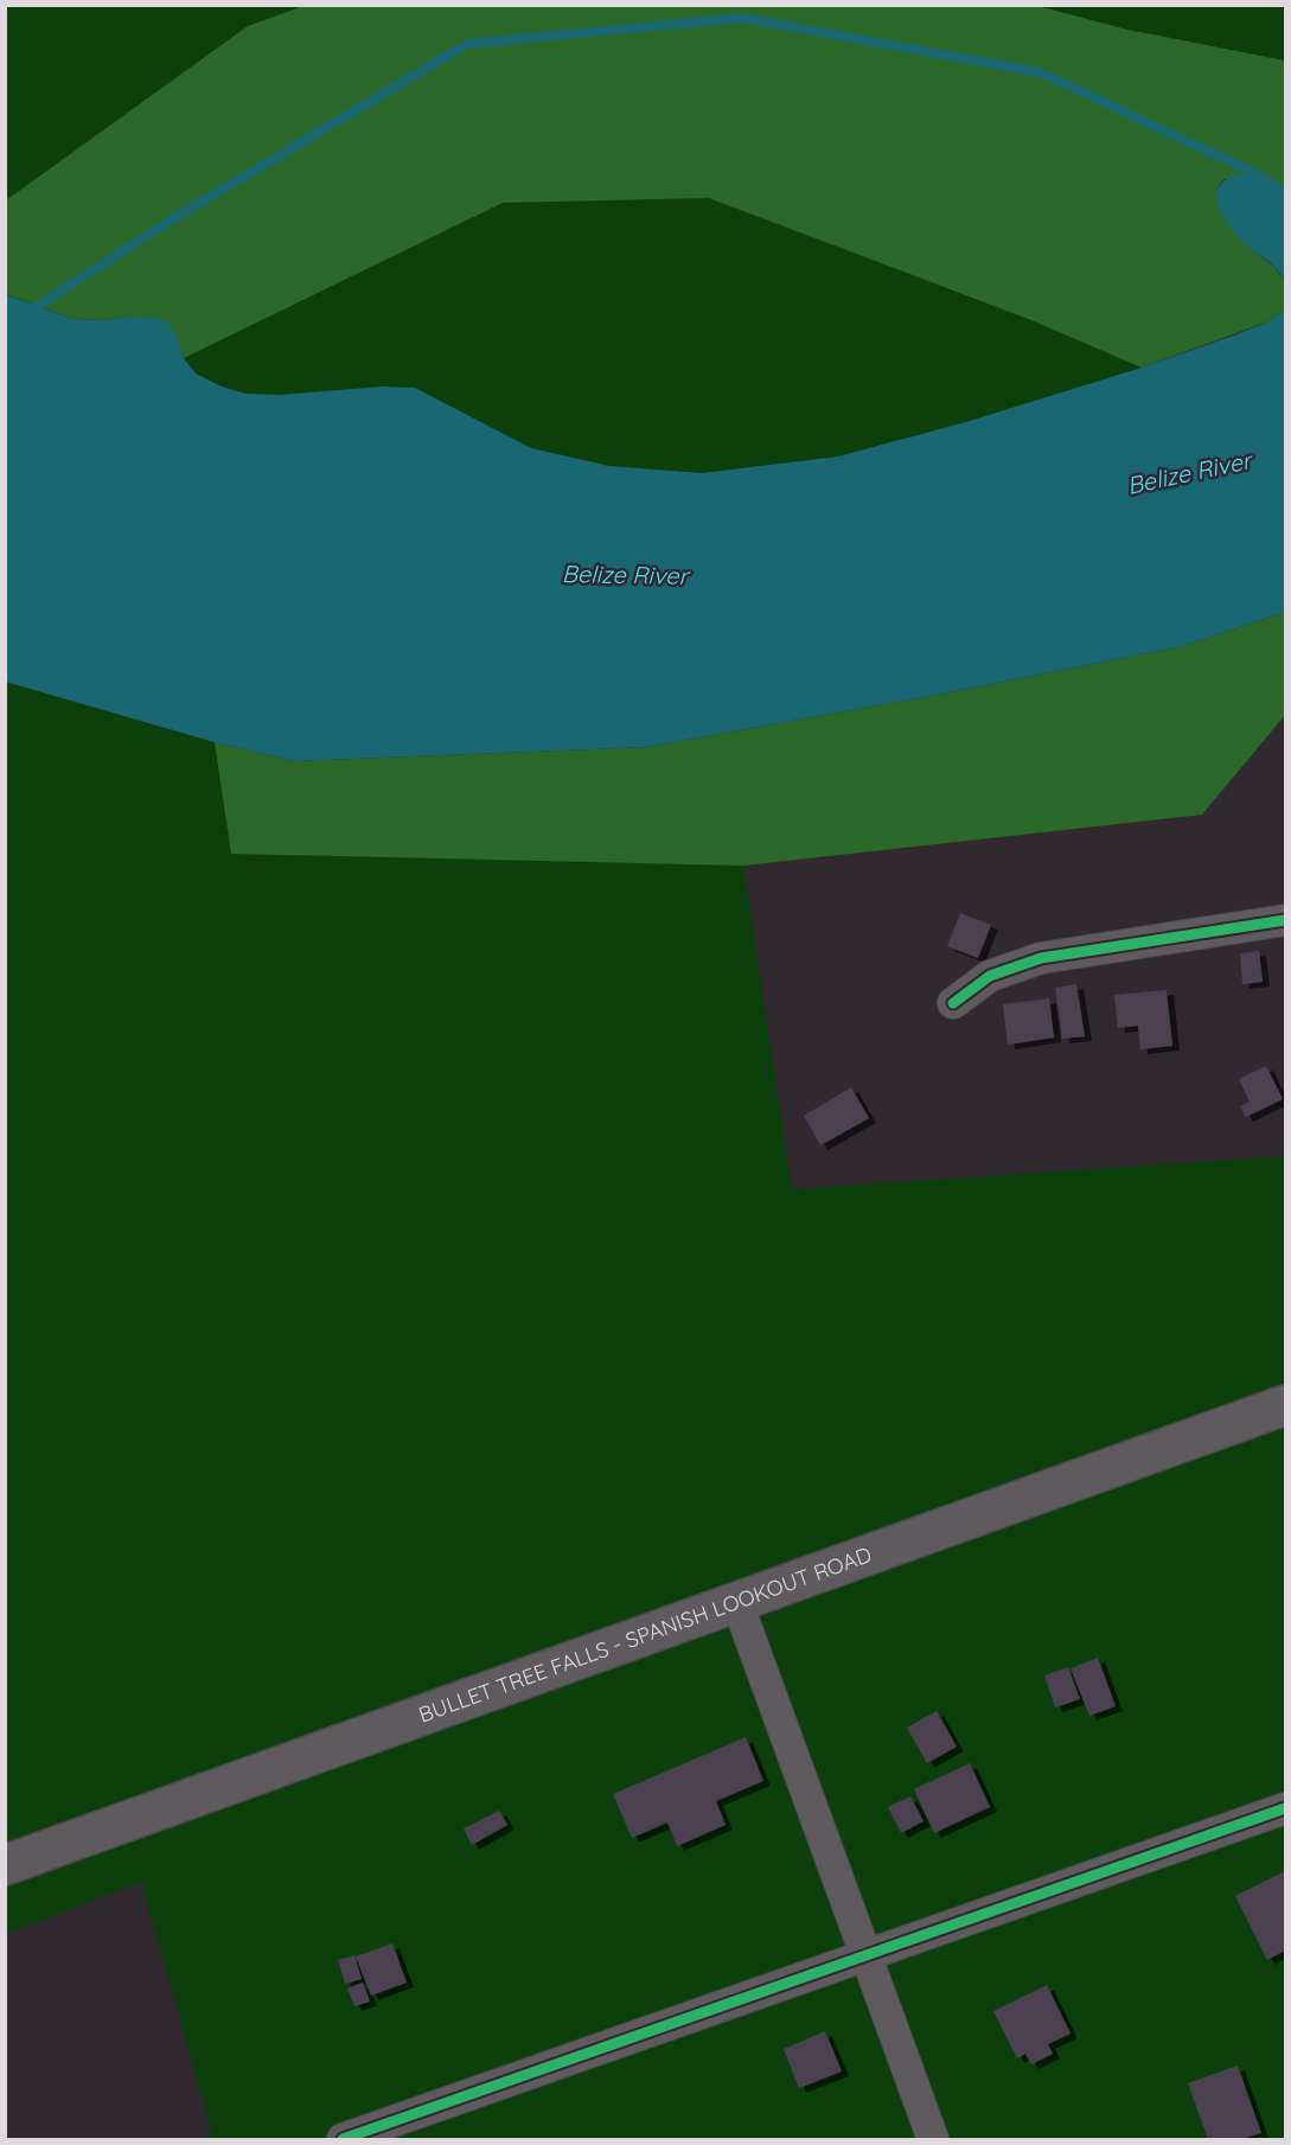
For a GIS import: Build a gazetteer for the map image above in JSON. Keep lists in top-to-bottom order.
{
  "streets": {
    "main road": ["BULLET TREE FALLS - SPANISH LOOKOUT ROAD"]
  },
  "water": ["Belize River"]
}
